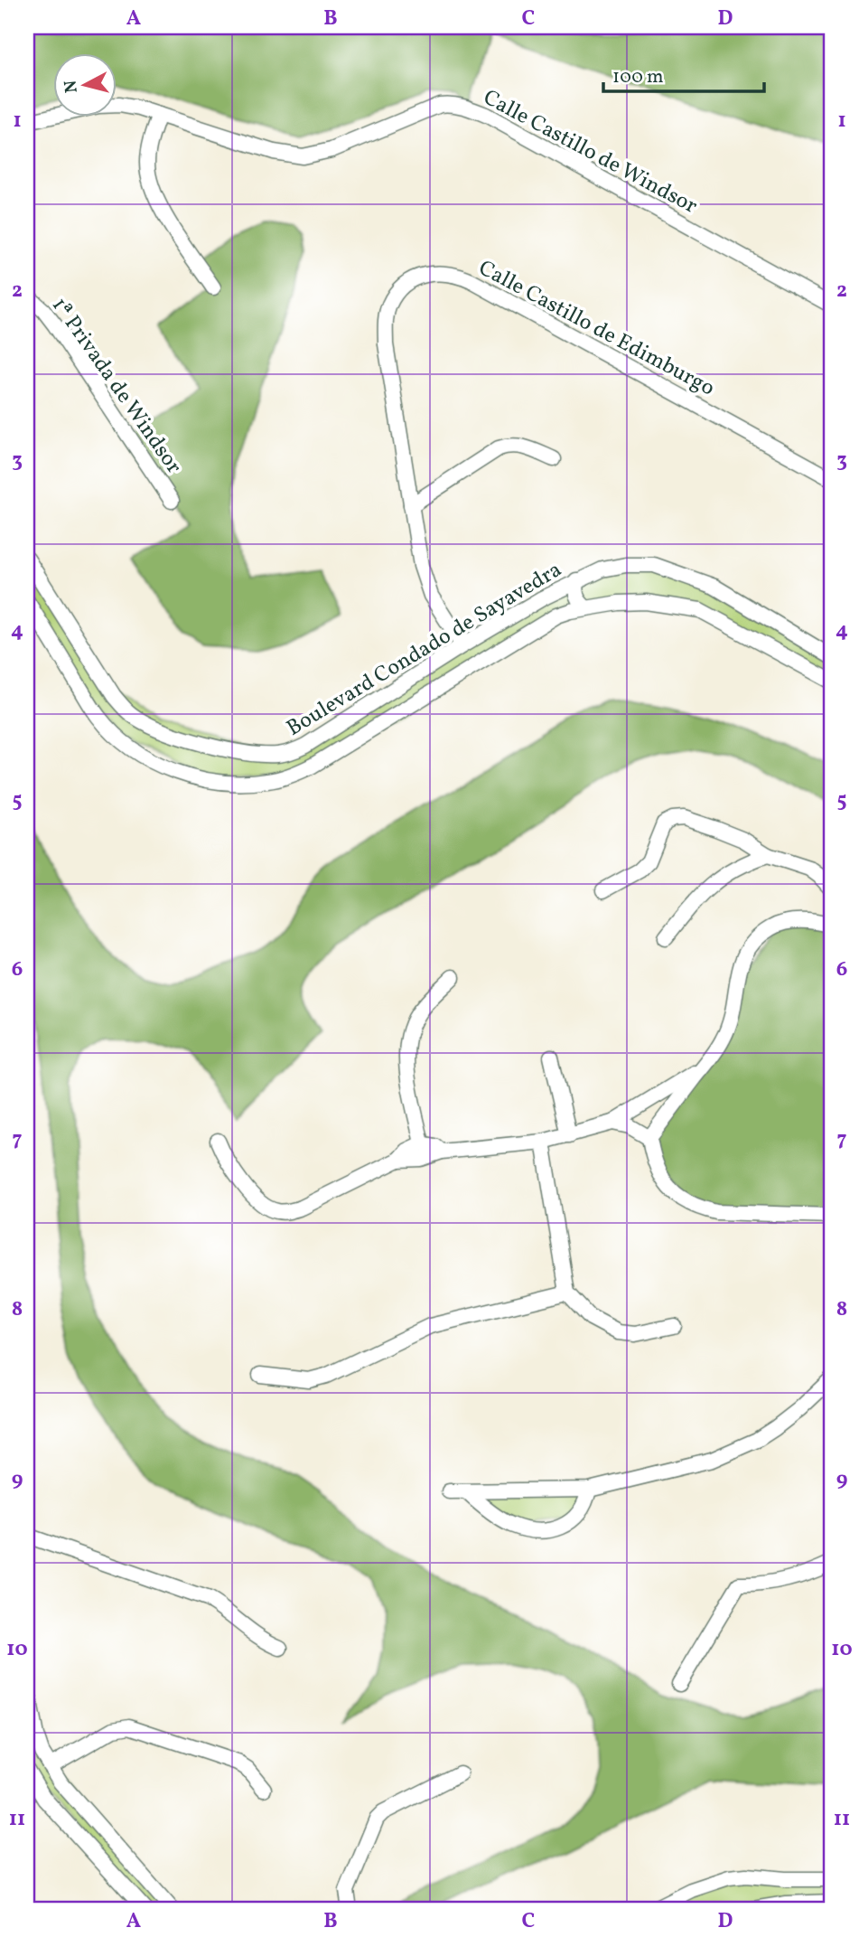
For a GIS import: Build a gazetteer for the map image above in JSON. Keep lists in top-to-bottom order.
{
  "streets": {
    "street": [
      "Calle Castillo de Windsor",
      "Calle Castillo de Edimburgo",
      "1ª Privada de Windsor",
      "Boulevard Condado de Sayavedra"
    ]
  },
  "crossings": [
    ["Calle Castillo de Edimburgo", "Boulevard Condado de Sayavedra"]
  ],
  "scale_bar": "100 m",
  "north": "left",
  "grid": {
    "columns": [
      "A",
      "B",
      "C",
      "D"
    ],
    "rows": [
      "1",
      "2",
      "3",
      "4",
      "5",
      "6",
      "7",
      "8",
      "9",
      "10",
      "11"
    ]
  }
}
